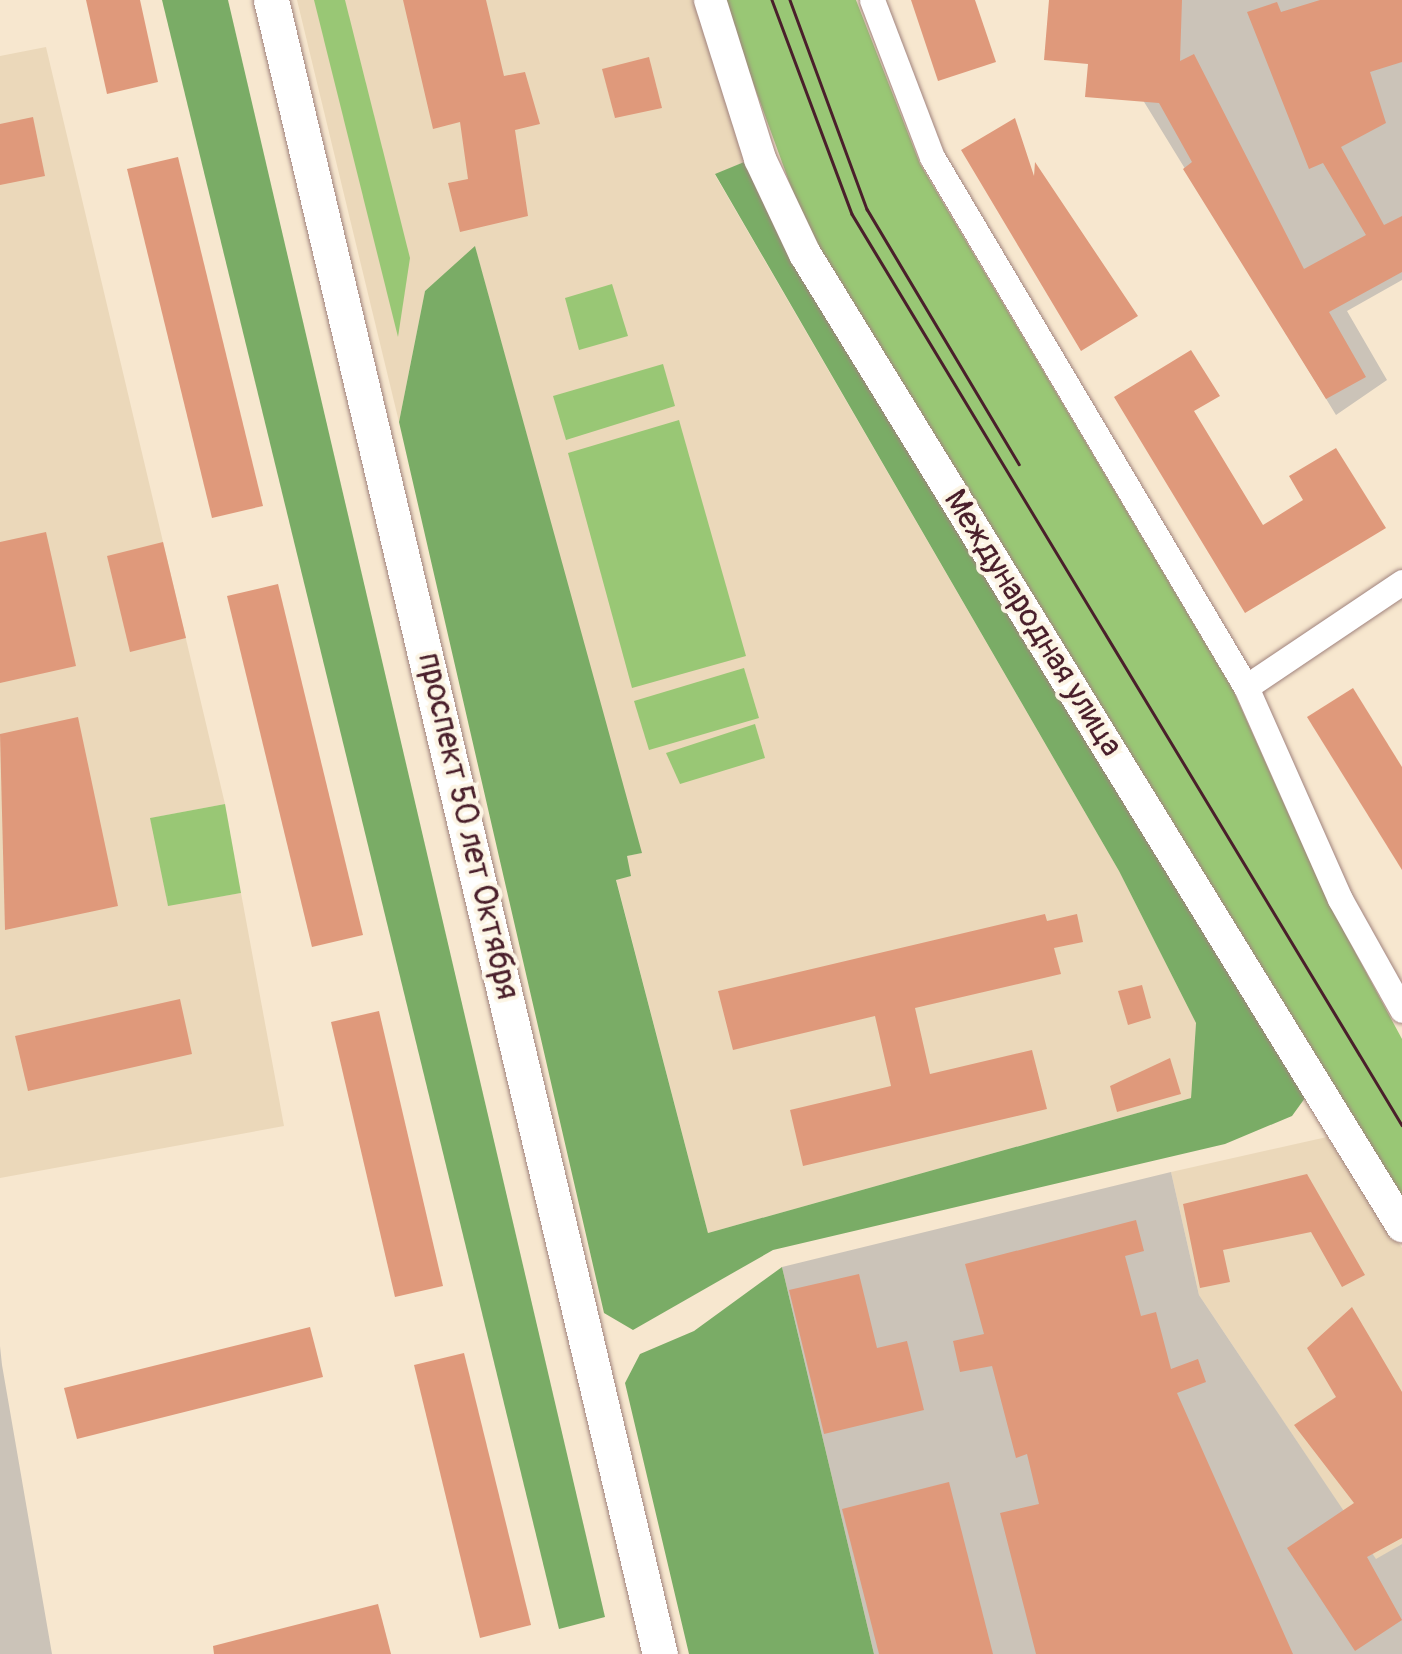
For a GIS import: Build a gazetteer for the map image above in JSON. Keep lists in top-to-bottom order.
{
  "streets": {
    "main road": ["проспект 50 лет Октября"],
    "street": ["Международная улица"]
  }
}
